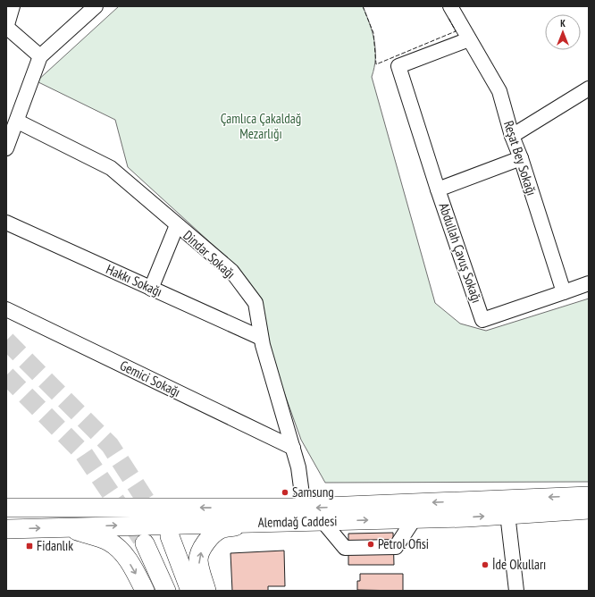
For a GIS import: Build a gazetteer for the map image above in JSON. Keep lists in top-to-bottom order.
{
  "streets": {
    "main road": ["Alemdağ Caddesi"],
    "street": [
      "Reşat Bey Sokağı",
      "Abdullah Çavuş Sokağı",
      "Dindar Sokağı",
      "Hakkı Sokağı",
      "Gemici Sokağı"
    ]
  },
  "crossings": [
    ["Reşat Bey Sokağı", "Abdullah Çavuş Sokağı"],
    ["Dindar Sokağı", "Hakkı Sokağı"],
    ["Dindar Sokağı", "Gemici Sokağı"],
    ["Dindar Sokağı", "Alemdağ Caddesi"]
  ],
  "parks": ["Çamlıca Çakaldağ Mezarlığı"],
  "places": {
    "other": ["Samsung", "Petrol Ofisi", "İde Okulları"],
    "transit": ["Fidanlık"]
  },
  "north": "top"
}
